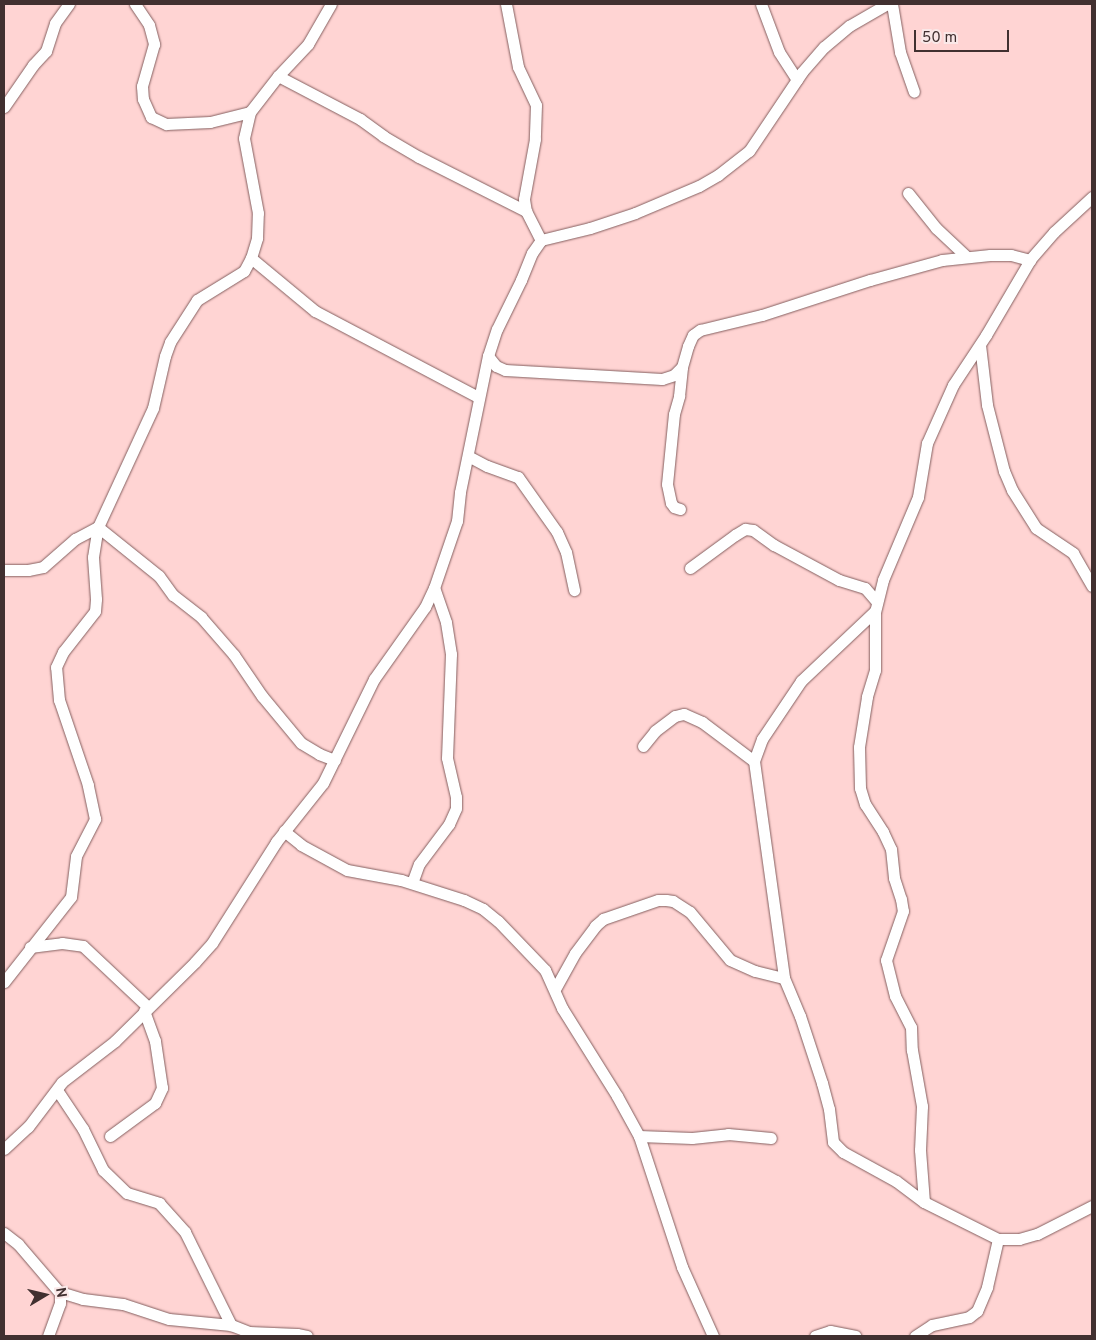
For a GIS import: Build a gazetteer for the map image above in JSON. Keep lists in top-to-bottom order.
{
  "scale_bar": "50 m",
  "north": "right"
}
